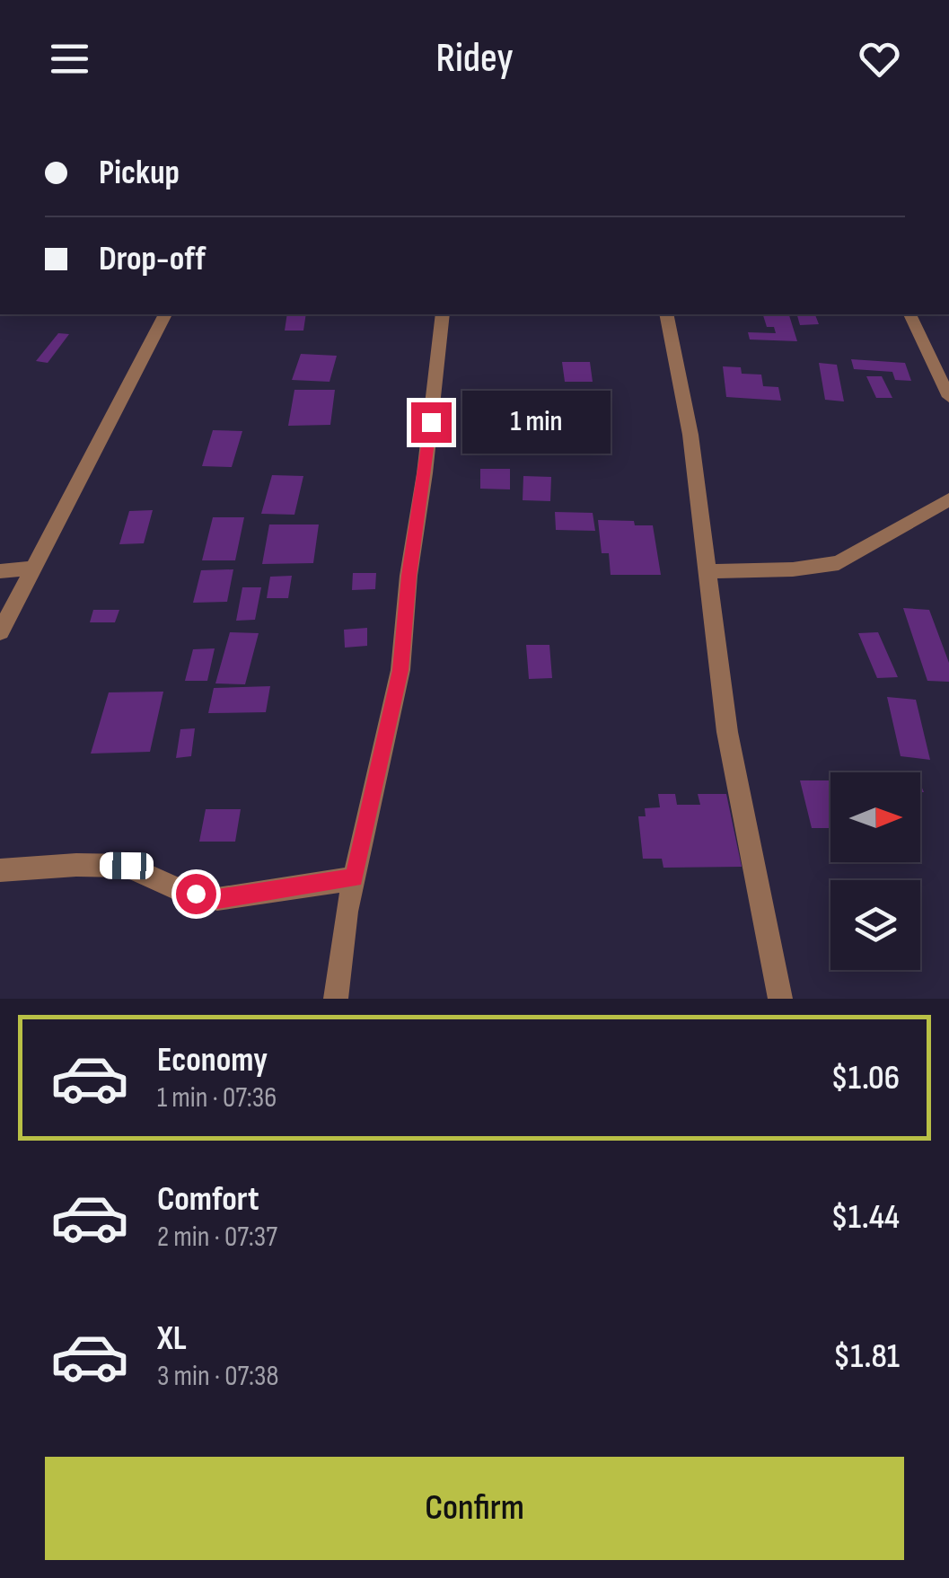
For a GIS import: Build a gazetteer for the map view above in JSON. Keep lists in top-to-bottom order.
{
  "north": "right",
  "page": {
    "header": "Ridey",
    "banner": ["Pickup", "Drop-off"],
    "bubble": "1 min",
    "list": [
      {
        "name": "Economy",
        "note": "1 min · 07:36",
        "value": "$1.06"
      },
      {
        "name": "Comfort",
        "note": "2 min · 07:37",
        "value": "$1.44"
      },
      {
        "name": "XL",
        "note": "3 min · 07:38",
        "value": "$1.81"
      }
    ],
    "buttons": "Confirm"
  }
}
